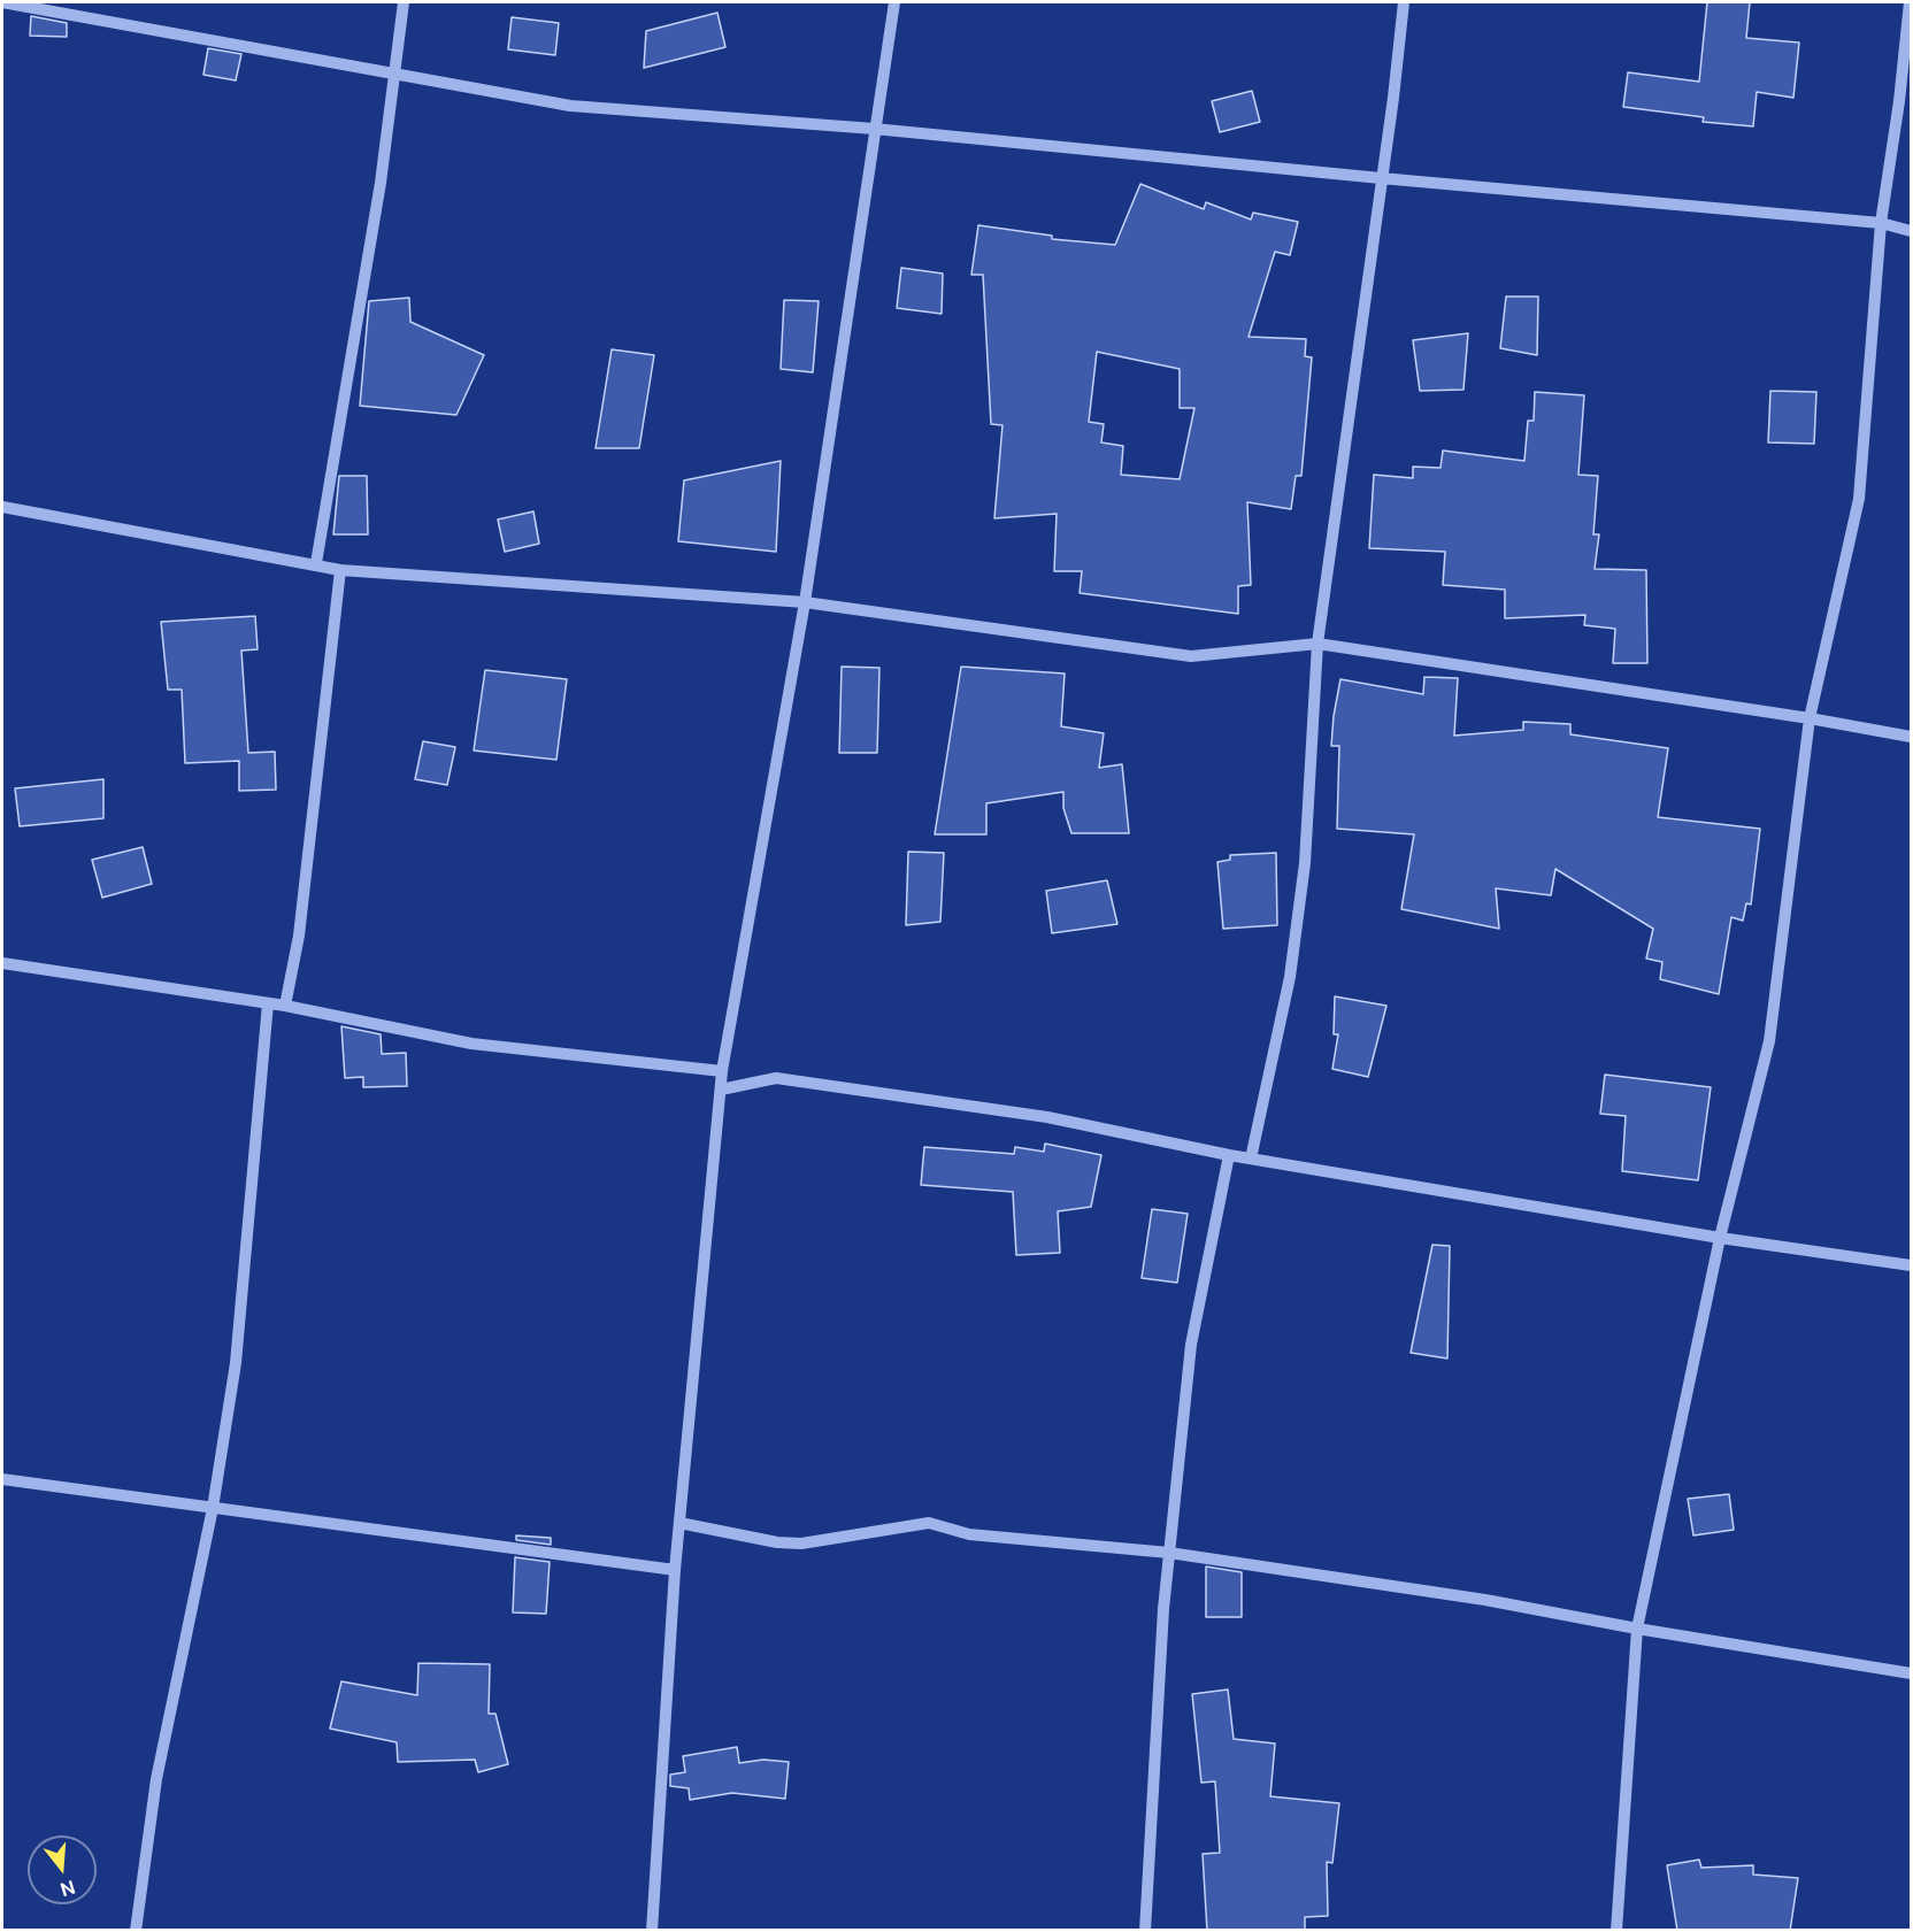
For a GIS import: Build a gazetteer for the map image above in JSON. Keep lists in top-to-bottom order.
{
  "north": "bottom"
}
